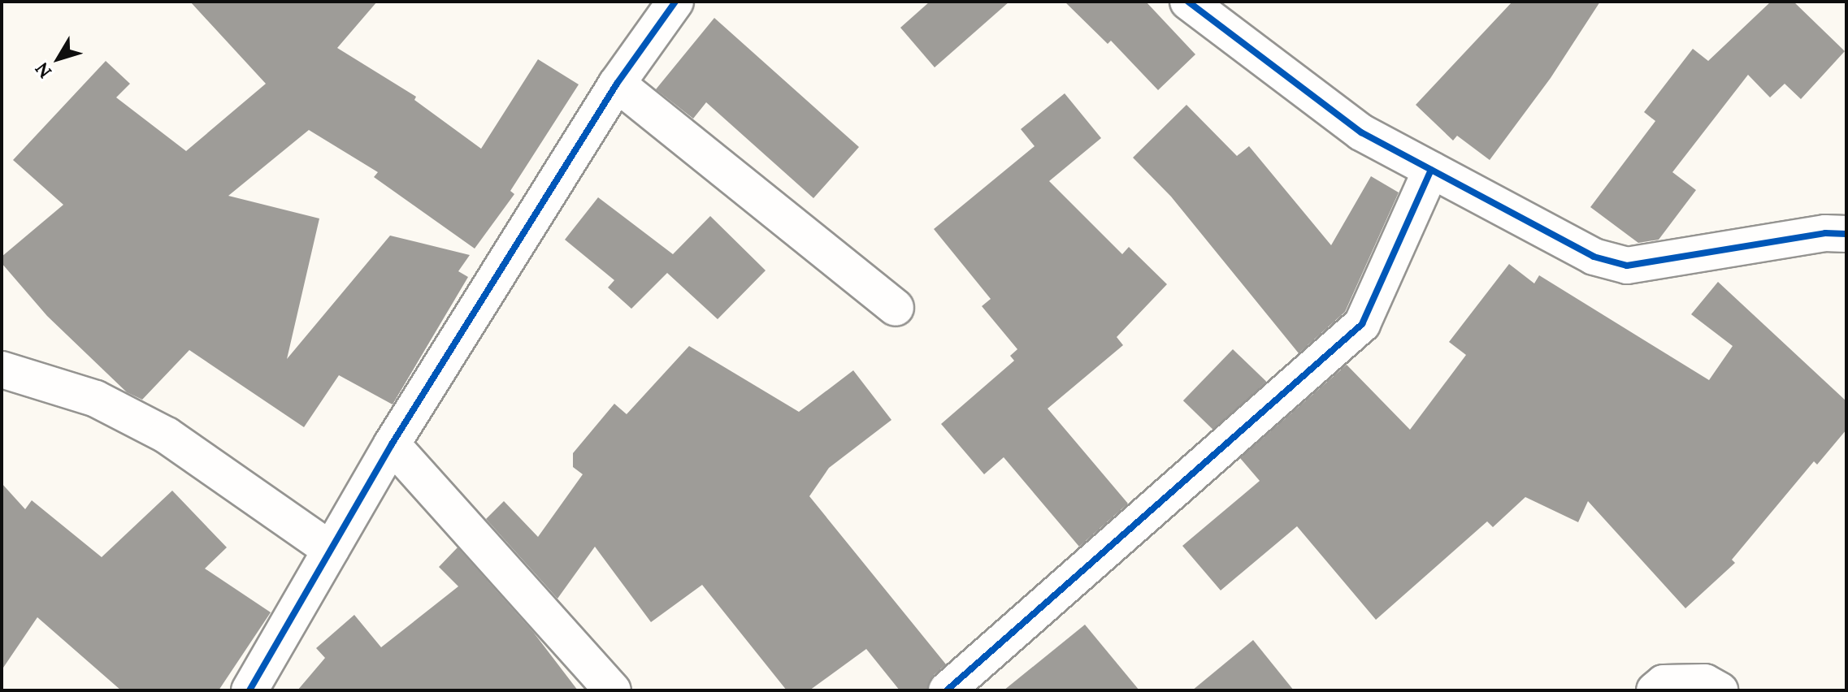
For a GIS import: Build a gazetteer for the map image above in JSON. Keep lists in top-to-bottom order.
{
  "north": "bottom left"
}
